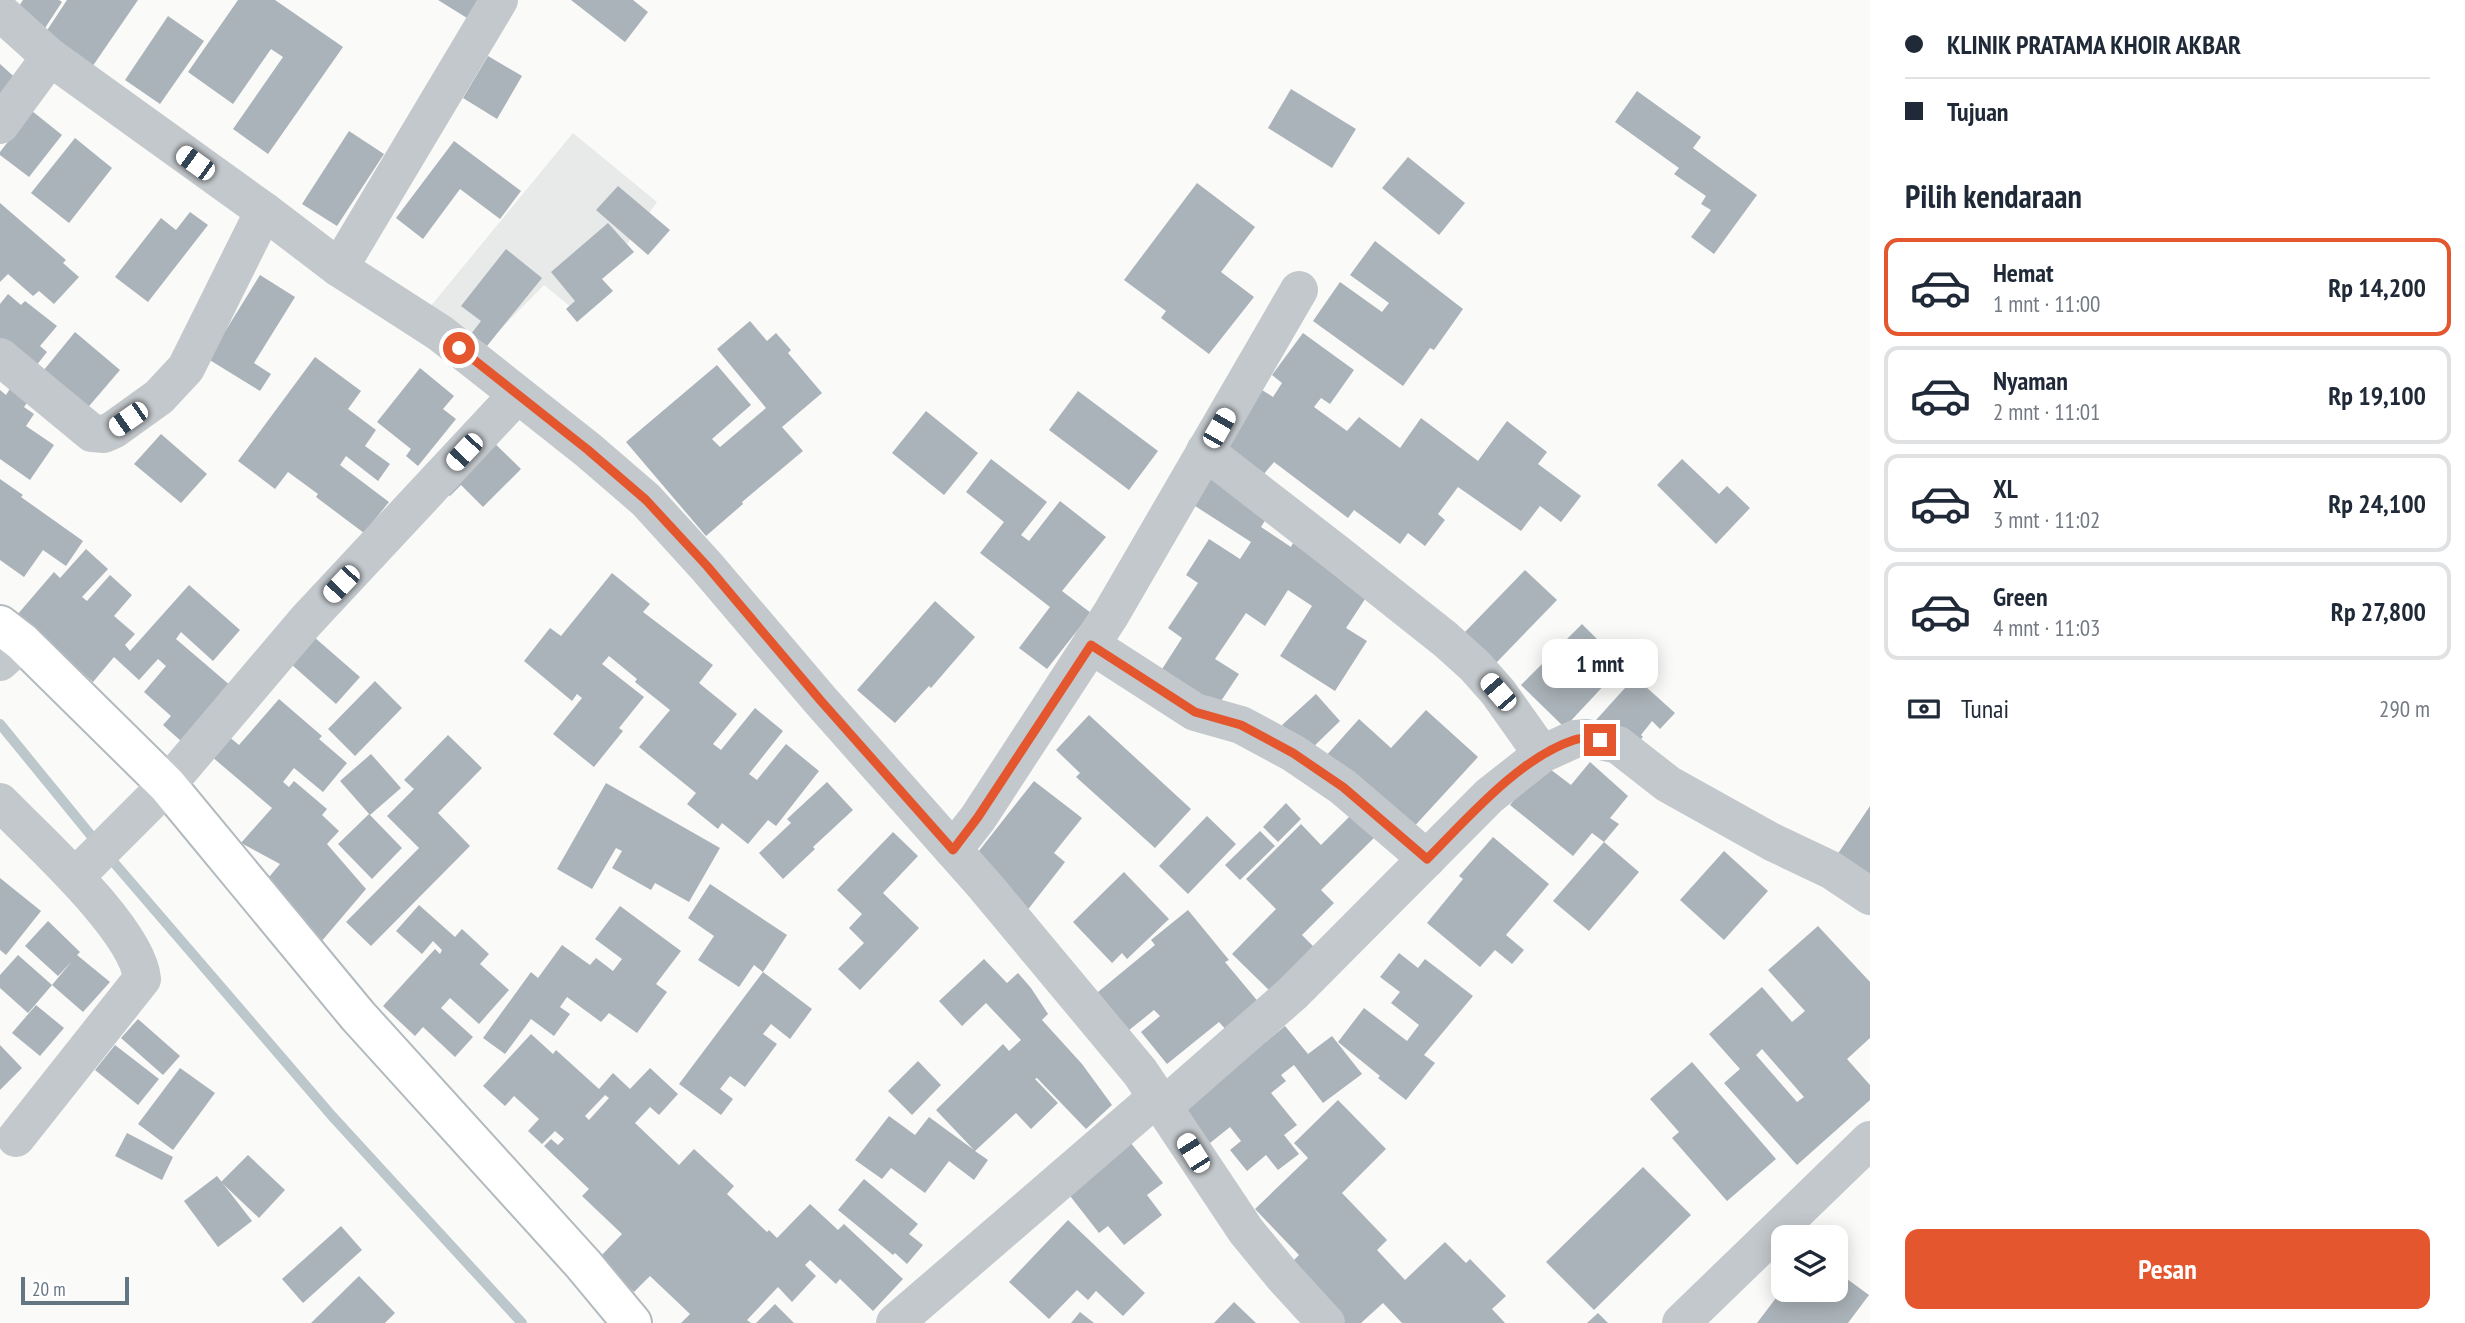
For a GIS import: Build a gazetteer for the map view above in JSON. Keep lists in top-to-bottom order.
{
  "scale_bar": "20 m",
  "page": {
    "banner": ["KLINIK PRATAMA KHOIR AKBAR", "Tujuan"],
    "heading": "Pilih kendaraan",
    "list": [
      {
        "name": "Hemat",
        "note": "1 mnt · 11:00",
        "value": "Rp 14,200"
      },
      {
        "name": "Nyaman",
        "note": "2 mnt · 11:01",
        "value": "Rp 19,100"
      },
      {
        "name": "XL",
        "note": "3 mnt · 11:02",
        "value": "Rp 24,100"
      },
      {
        "name": "Green",
        "note": "4 mnt · 11:03",
        "value": "Rp 27,800"
      }
    ],
    "bubble": "1 mnt",
    "pay": ["Tunai", "290 m"],
    "buttons": "Pesan",
    "scale": "20 m"
  }
}
